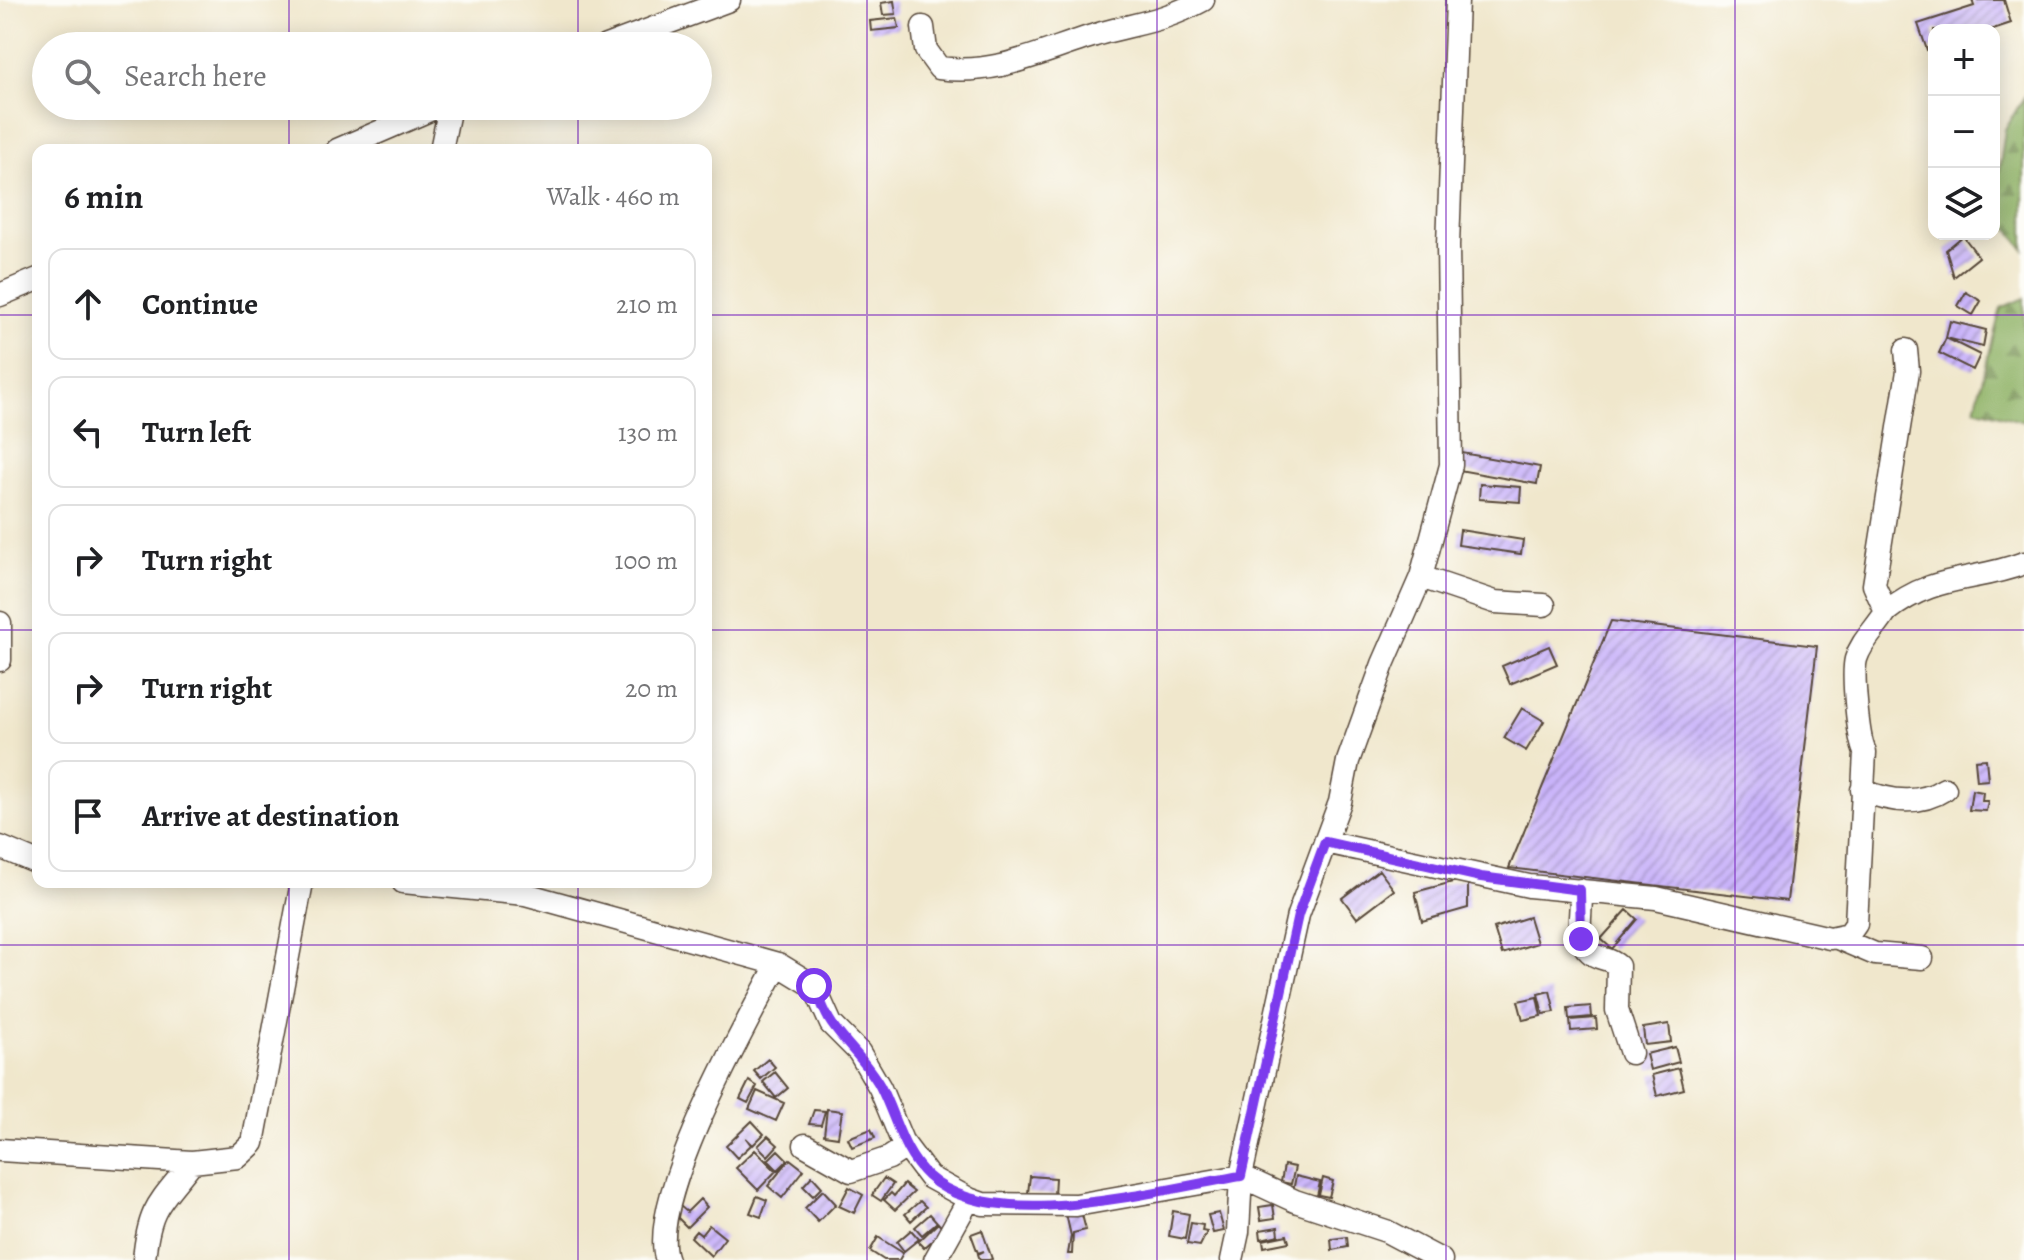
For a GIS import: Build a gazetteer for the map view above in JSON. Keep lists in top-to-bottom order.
{
  "page": {
    "map_buttons": ["+", "−"],
    "search": "Search here",
    "heading": ["6 min", "Walk · 460 m"],
    "list": [
      ["Continue", "210 m"],
      ["Turn left", "130 m"],
      ["Turn right", "100 m"],
      ["Turn right", "20 m"],
      "Arrive at destination"
    ]
  }
}
